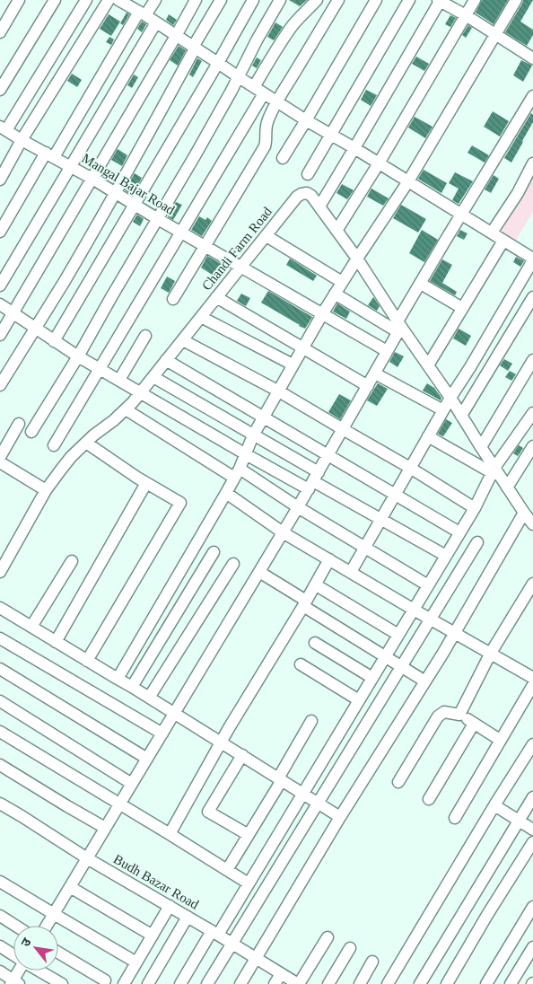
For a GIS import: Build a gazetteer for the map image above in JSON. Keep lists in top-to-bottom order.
{
  "streets": {
    "street": ["Mangal Bajar Road", "Chandi Farm Road", "Budh Bazar Road"]
  },
  "crossings": [
    ["Mangal Bajar Road", "Chandi Farm Road"]
  ],
  "north": "top left"
}
